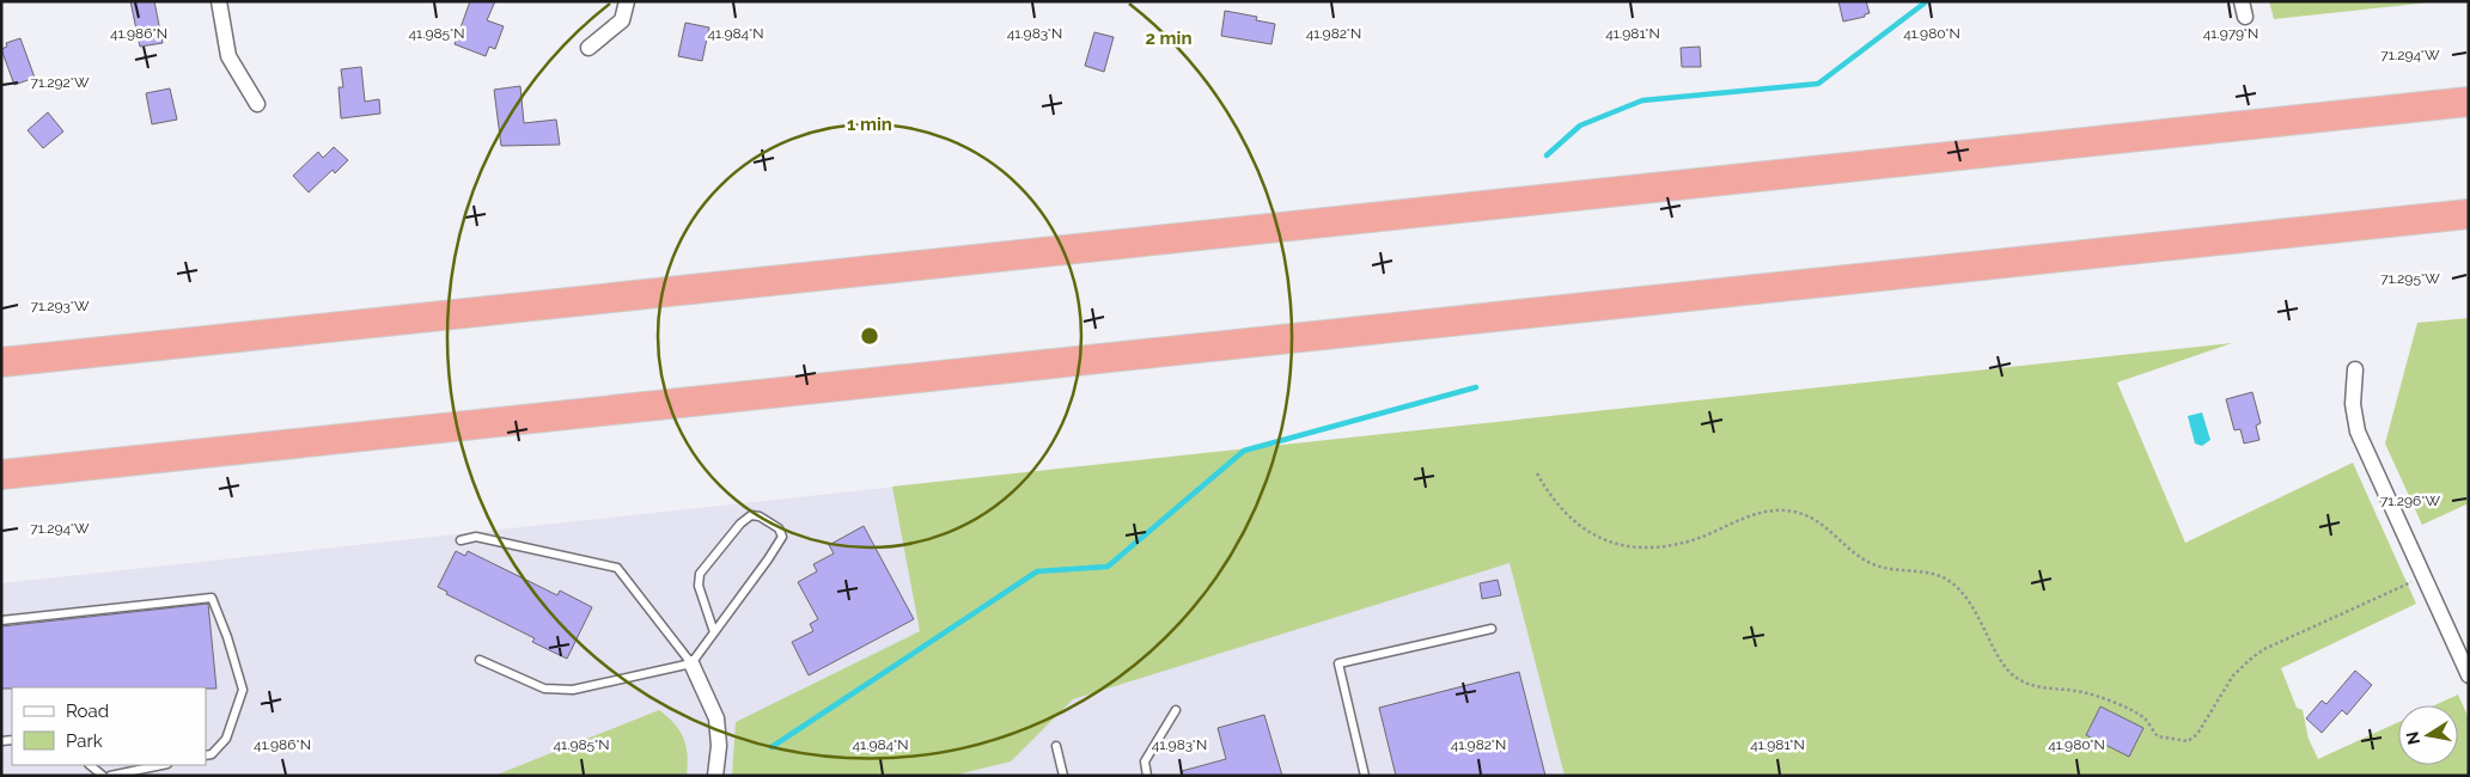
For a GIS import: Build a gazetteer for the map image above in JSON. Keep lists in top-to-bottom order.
{
  "legend": ["Road", "Park"],
  "north": "left",
  "coordinates": [
    "41.984°N",
    "41.983°N",
    "41.982°N",
    "41.981°N",
    "41.980°N",
    "41.979°N",
    "41.986°N",
    "41.985°N",
    "71.294°W",
    "71.292°W",
    "71.295°W",
    "71.293°W",
    "71.296°W"
  ],
  "rings": ["2 min", "1 min"]
}
